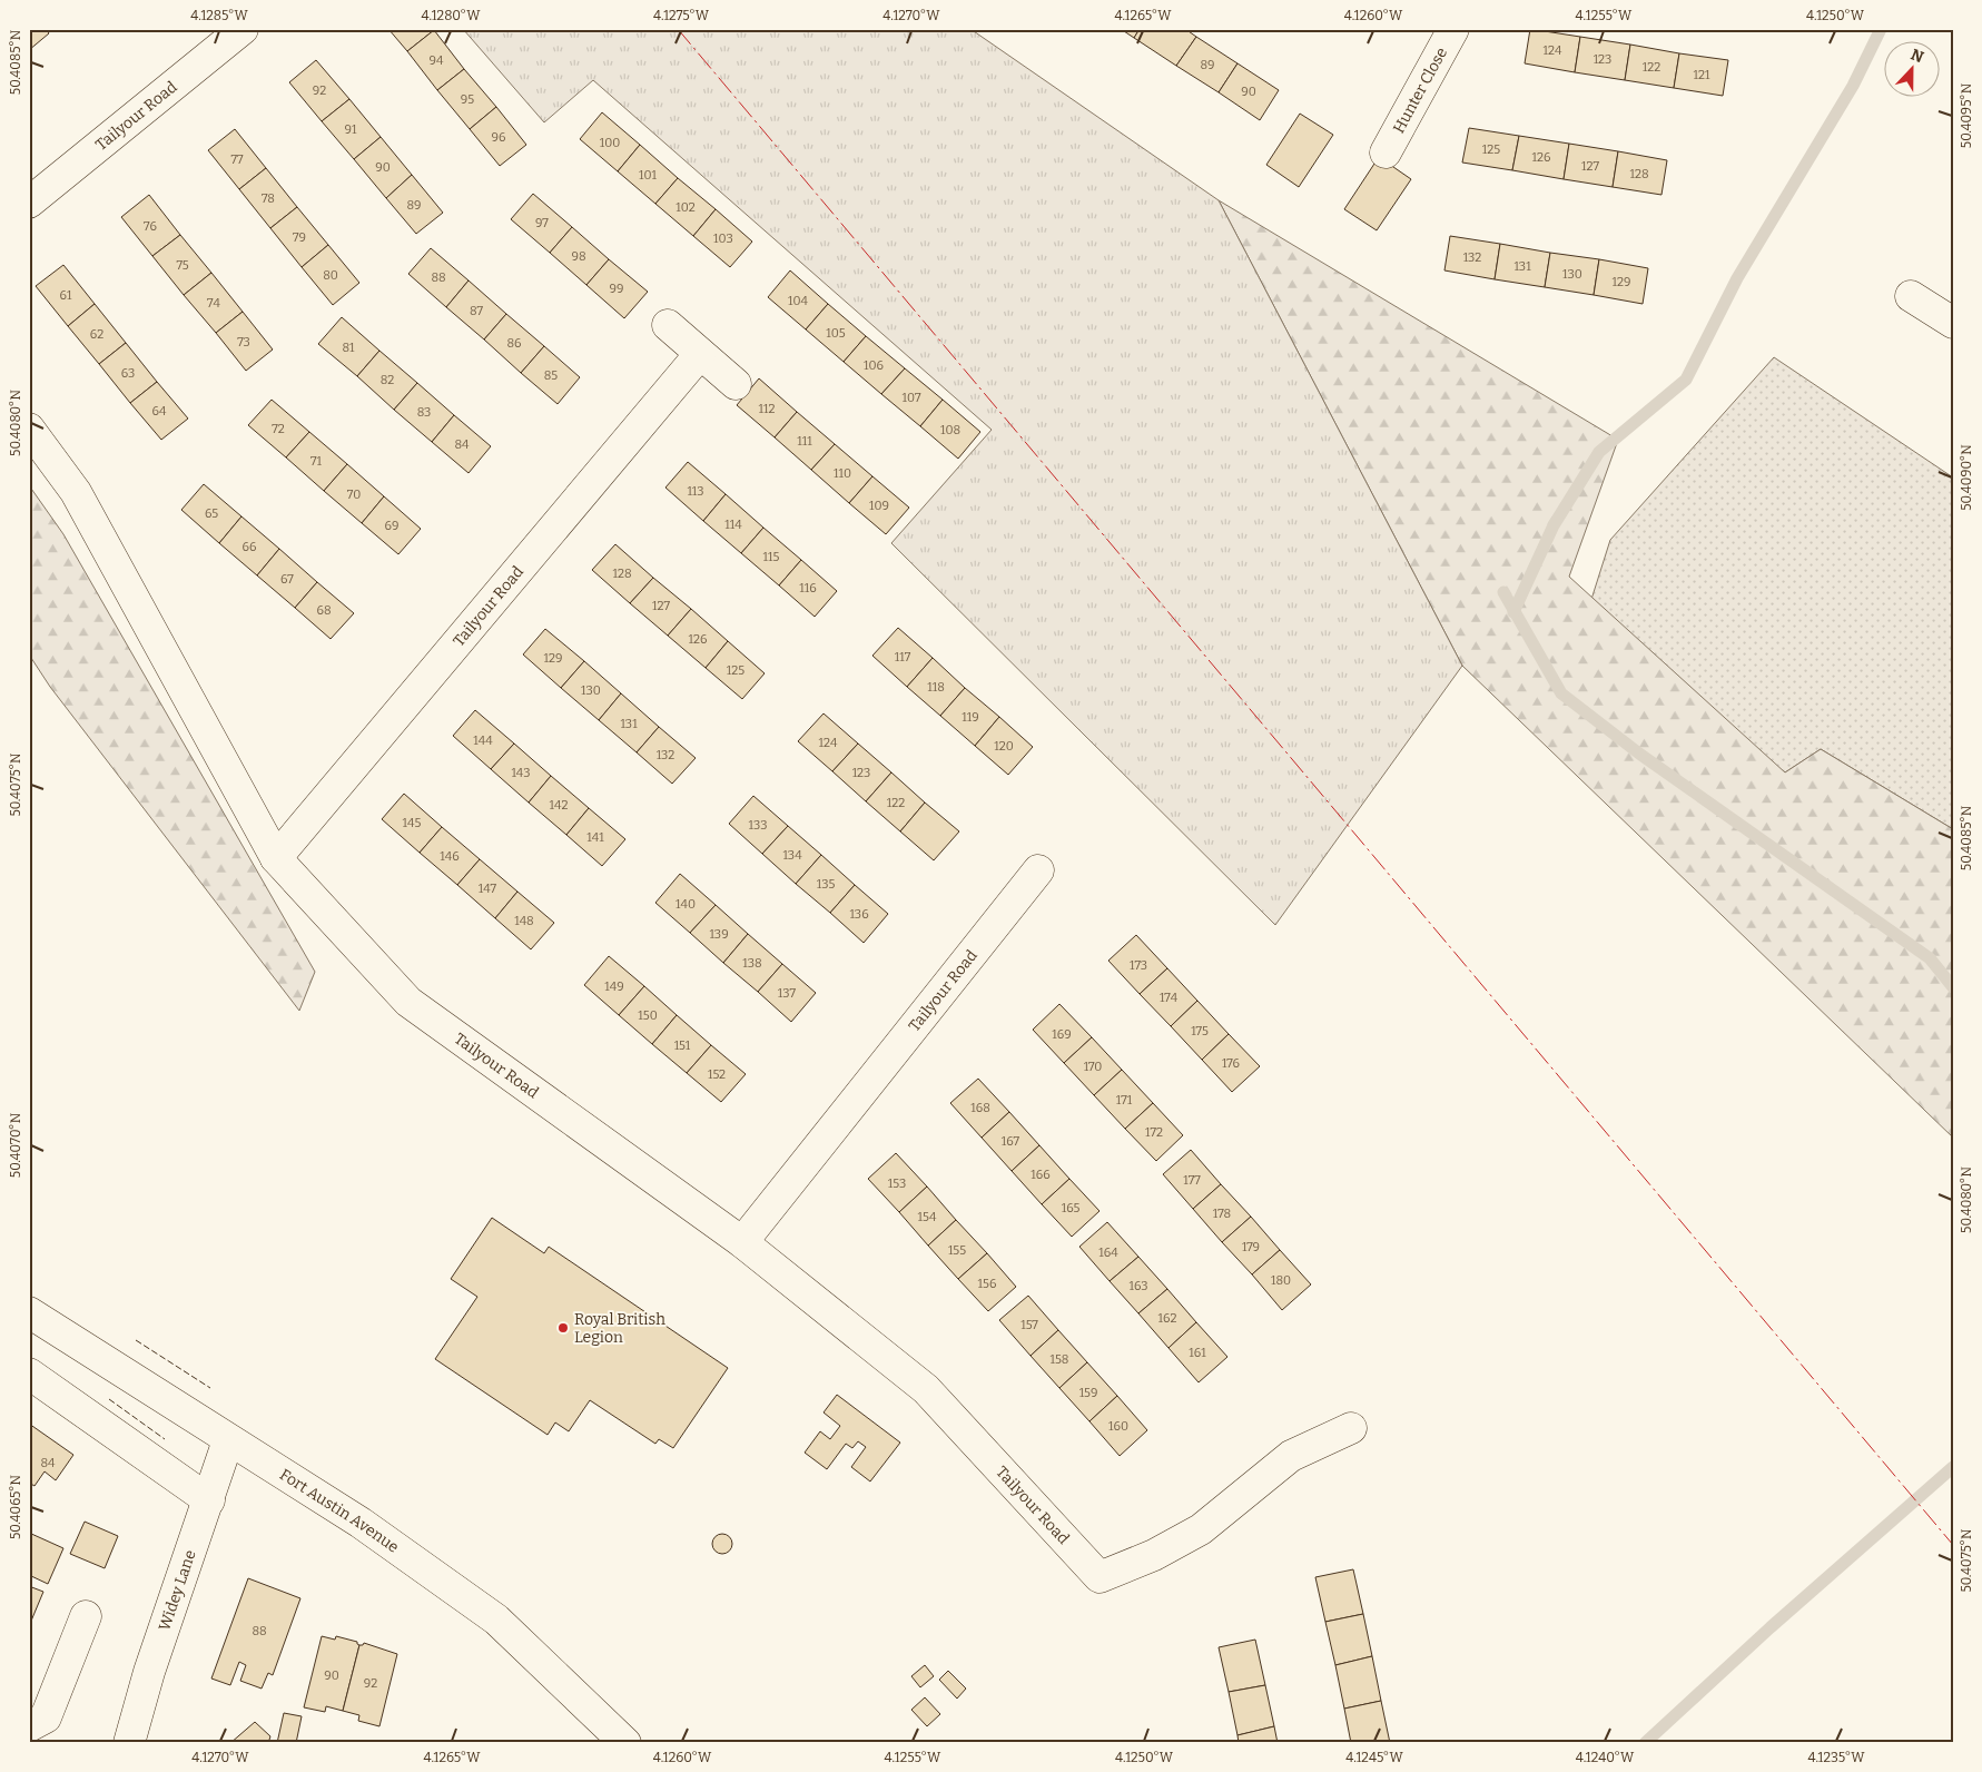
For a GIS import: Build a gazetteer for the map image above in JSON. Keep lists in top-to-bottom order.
{
  "streets": {
    "street": [
      "Hunter Close",
      "Tailyour Road",
      "Fort Austin Avenue",
      "Widey Lane"
    ]
  },
  "crossings": [
    ["Fort Austin Avenue", "Widey Lane"]
  ],
  "places": ["Royal British Legion"],
  "house_numbers": [
    "124",
    "123",
    "94",
    "89",
    "122",
    "121",
    "92",
    "90",
    "95",
    "91",
    "96",
    "100",
    "125",
    "126",
    "77",
    "127",
    "90",
    "128",
    "101",
    "78",
    "89",
    "102",
    "97",
    "76",
    "79",
    "103",
    "98",
    "132",
    "75",
    "131",
    "130",
    "80",
    "88",
    "129",
    "99",
    "61",
    "104",
    "74",
    "87",
    "105",
    "62",
    "73",
    "86",
    "81",
    "106",
    "63",
    "85",
    "82",
    "107",
    "112",
    "64",
    "83",
    "72",
    "108",
    "111",
    "84",
    "71",
    "110",
    "113",
    "70",
    "109",
    "65",
    "114",
    "69",
    "66",
    "115",
    "128",
    "67",
    "116",
    "127",
    "68",
    "126",
    "117",
    "129",
    "125",
    "118",
    "130",
    "119",
    "131",
    "144",
    "124",
    "120",
    "132",
    "143",
    "123",
    "122",
    "142",
    "145",
    "133",
    "141",
    "134",
    "146",
    "135",
    "147",
    "140",
    "136",
    "148",
    "139",
    "138",
    "173",
    "149",
    "137",
    "174",
    "150",
    "175",
    "169",
    "151",
    "176",
    "170",
    "152",
    "171",
    "168",
    "172",
    "167",
    "166",
    "177",
    "153",
    "165",
    "178",
    "154",
    "179",
    "155",
    "164",
    "180",
    "156",
    "163",
    "162",
    "157",
    "161",
    "158",
    "159",
    "160",
    "84",
    "88",
    "90",
    "92"
  ],
  "north": "top",
  "coordinates": [
    "4.1285°W",
    "4.1280°W",
    "4.1275°W",
    "4.1270°W",
    "4.1265°W",
    "4.1260°W",
    "4.1255°W",
    "4.1250°W",
    "50.4085°N",
    "50.4095°N",
    "50.4080°N",
    "50.4090°N",
    "50.4075°N",
    "50.4070°N",
    "50.4065°N",
    "4.1245°W",
    "4.1240°W",
    "4.1235°W"
  ]
}
